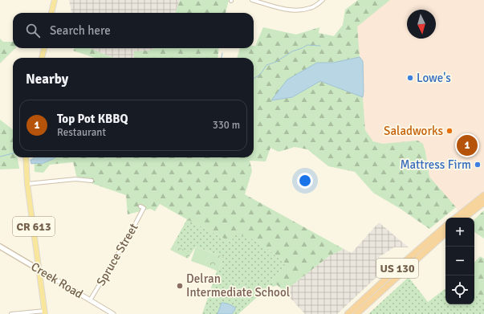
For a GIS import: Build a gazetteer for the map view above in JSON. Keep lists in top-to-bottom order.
{
  "streets": {
    "highway": ["US 130"],
    "main road": ["CR 613", "Creek Road"],
    "street": ["Spruce Street"]
  },
  "crossings": [
    ["CR 613", "Creek Road"],
    ["Spruce Street", "Creek Road"]
  ],
  "places": [
    "Lowe's",
    "Saladworks",
    "Mattress Firm",
    "Delran Intermediate School"
  ],
  "north": "bottom",
  "page": {
    "search": "Search here",
    "heading": "Nearby",
    "list": [
      {
        "mark": "1",
        "name": "Top Pot KBBQ",
        "note": "Restaurant",
        "value": "330 m"
      }
    ],
    "pins": "1",
    "map_buttons": ["+", "−"]
  }
}
